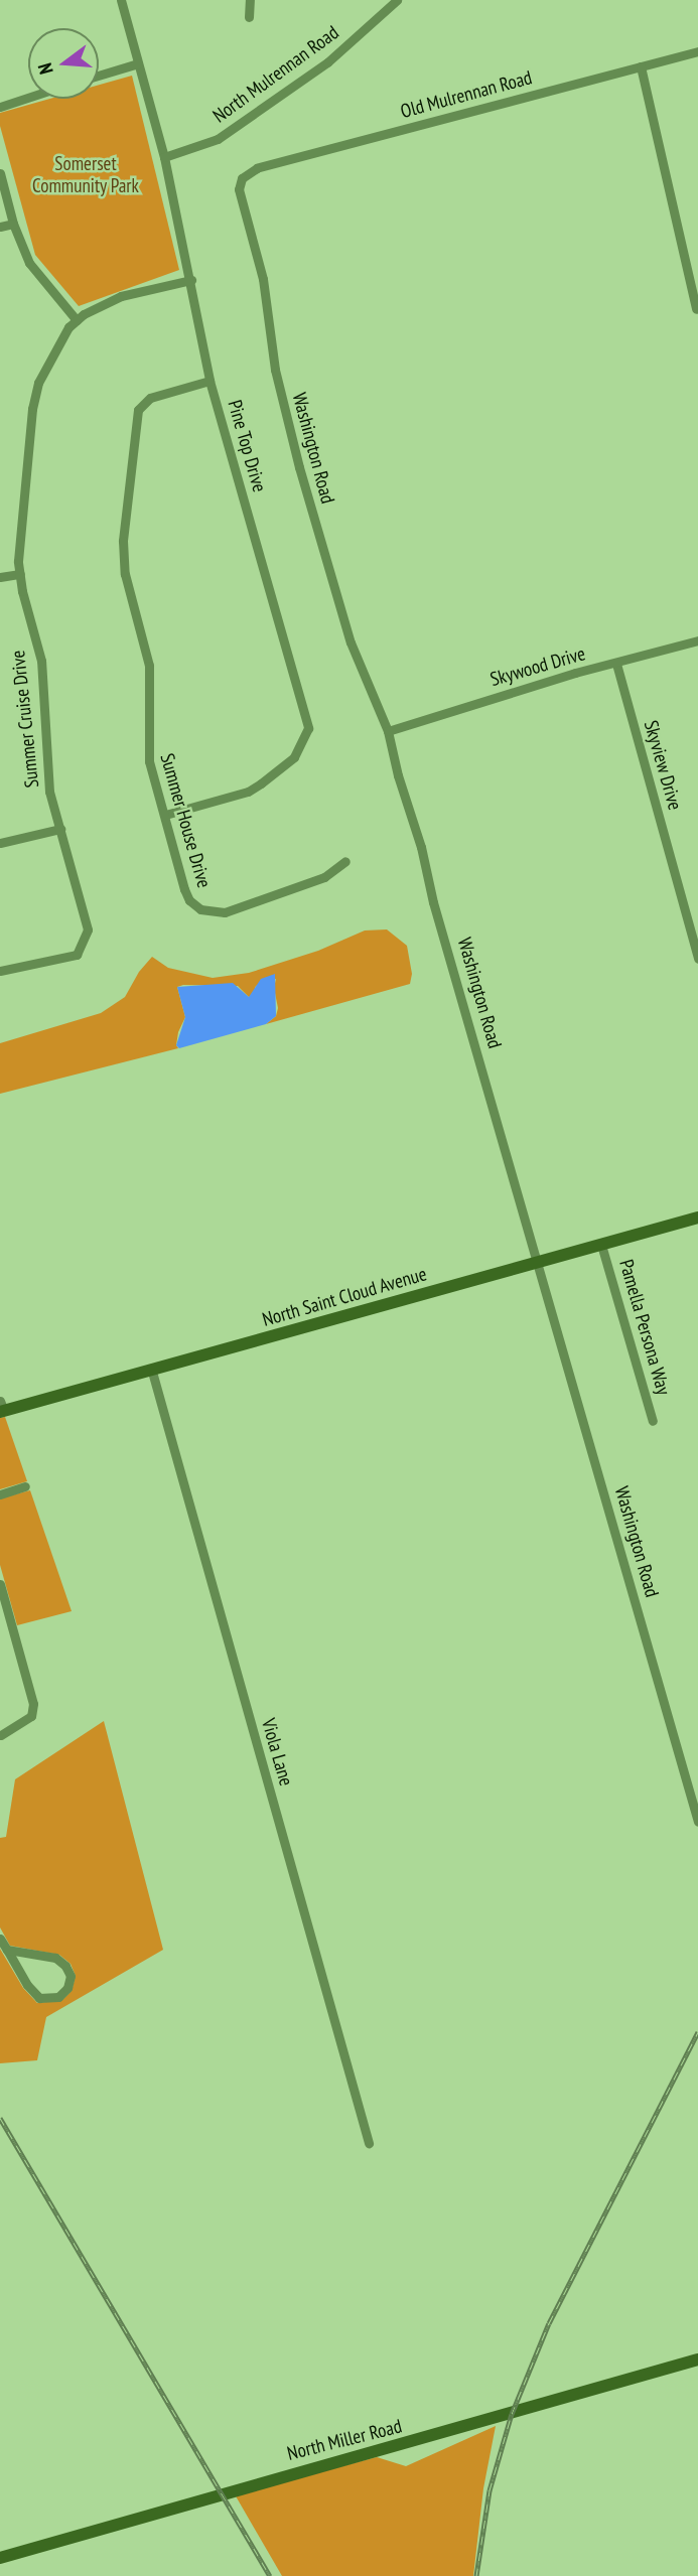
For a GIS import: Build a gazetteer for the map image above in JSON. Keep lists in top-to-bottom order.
{
  "streets": {
    "street": [
      "North Mulrennan Road",
      "Old Mulrennan Road",
      "Pine Top Drive",
      "Washington Road",
      "Skywood Drive",
      "Summer Cruise Drive",
      "Skyview Drive",
      "Summer House Drive",
      "North Saint Cloud Avenue",
      "Pamella Persona Way",
      "Viola Lane",
      "North Miller Road"
    ]
  },
  "crossings": [
    ["North Mulrennan Road", "Pine Top Drive"],
    ["Old Mulrennan Road", "Washington Road"],
    ["Pine Top Drive", "Summer Cruise Drive"],
    ["Pine Top Drive", "Summer House Drive"],
    ["Washington Road", "Skywood Drive"],
    ["Washington Road", "North Saint Cloud Avenue"],
    ["Skywood Drive", "Skyview Drive"],
    ["North Saint Cloud Avenue", "Pamella Persona Way"],
    ["North Saint Cloud Avenue", "Viola Lane"]
  ],
  "parks": ["Somerset Community Park"],
  "north": "left"
}
